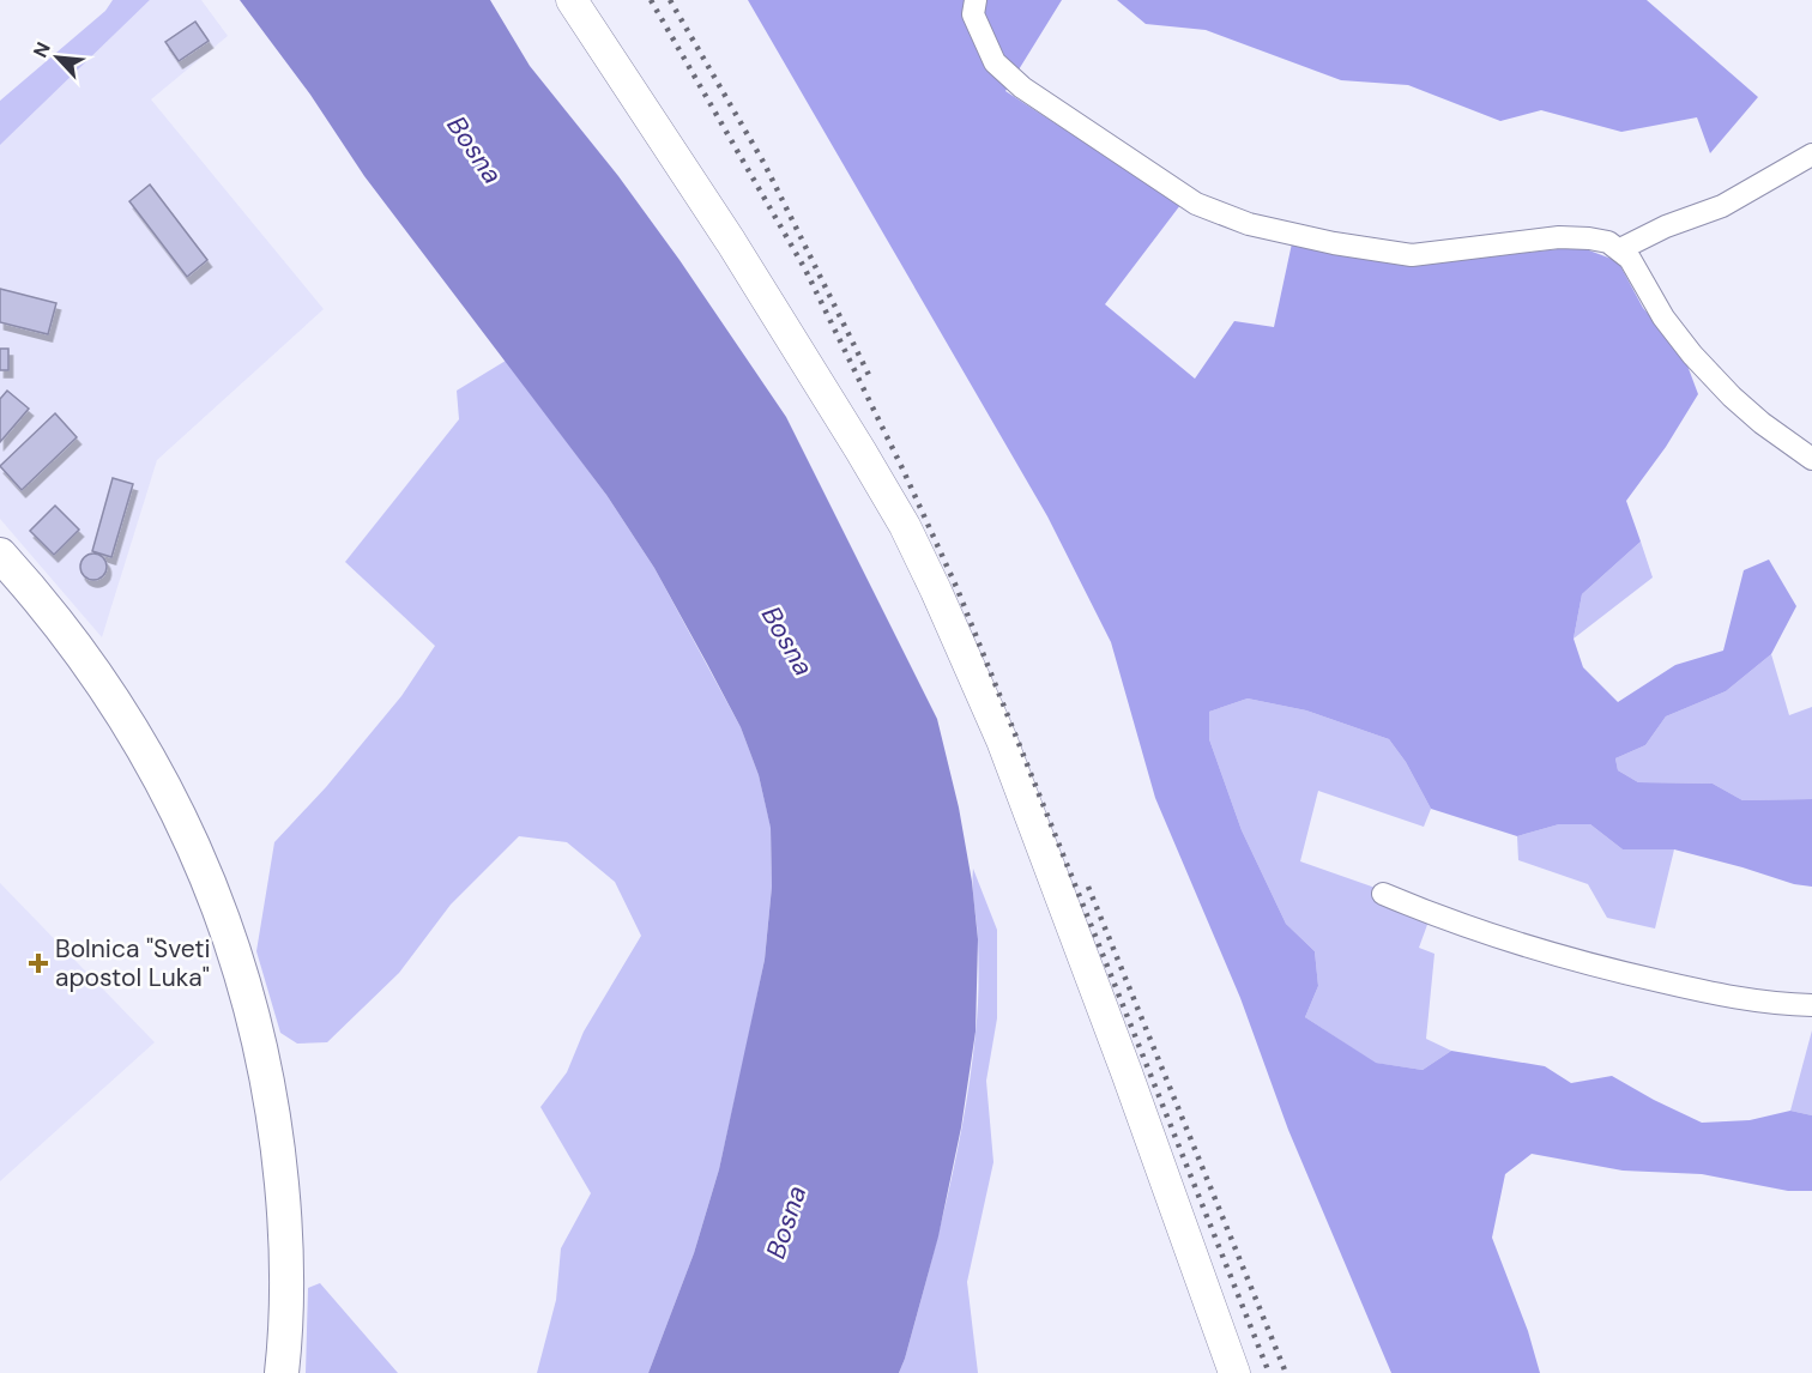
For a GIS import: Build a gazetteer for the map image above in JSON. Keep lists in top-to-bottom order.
{
  "water": ["Bosna"],
  "places": {
    "health": ["Bolnica \"Sveti apostol Luka\""]
  },
  "north": "top left"
}
